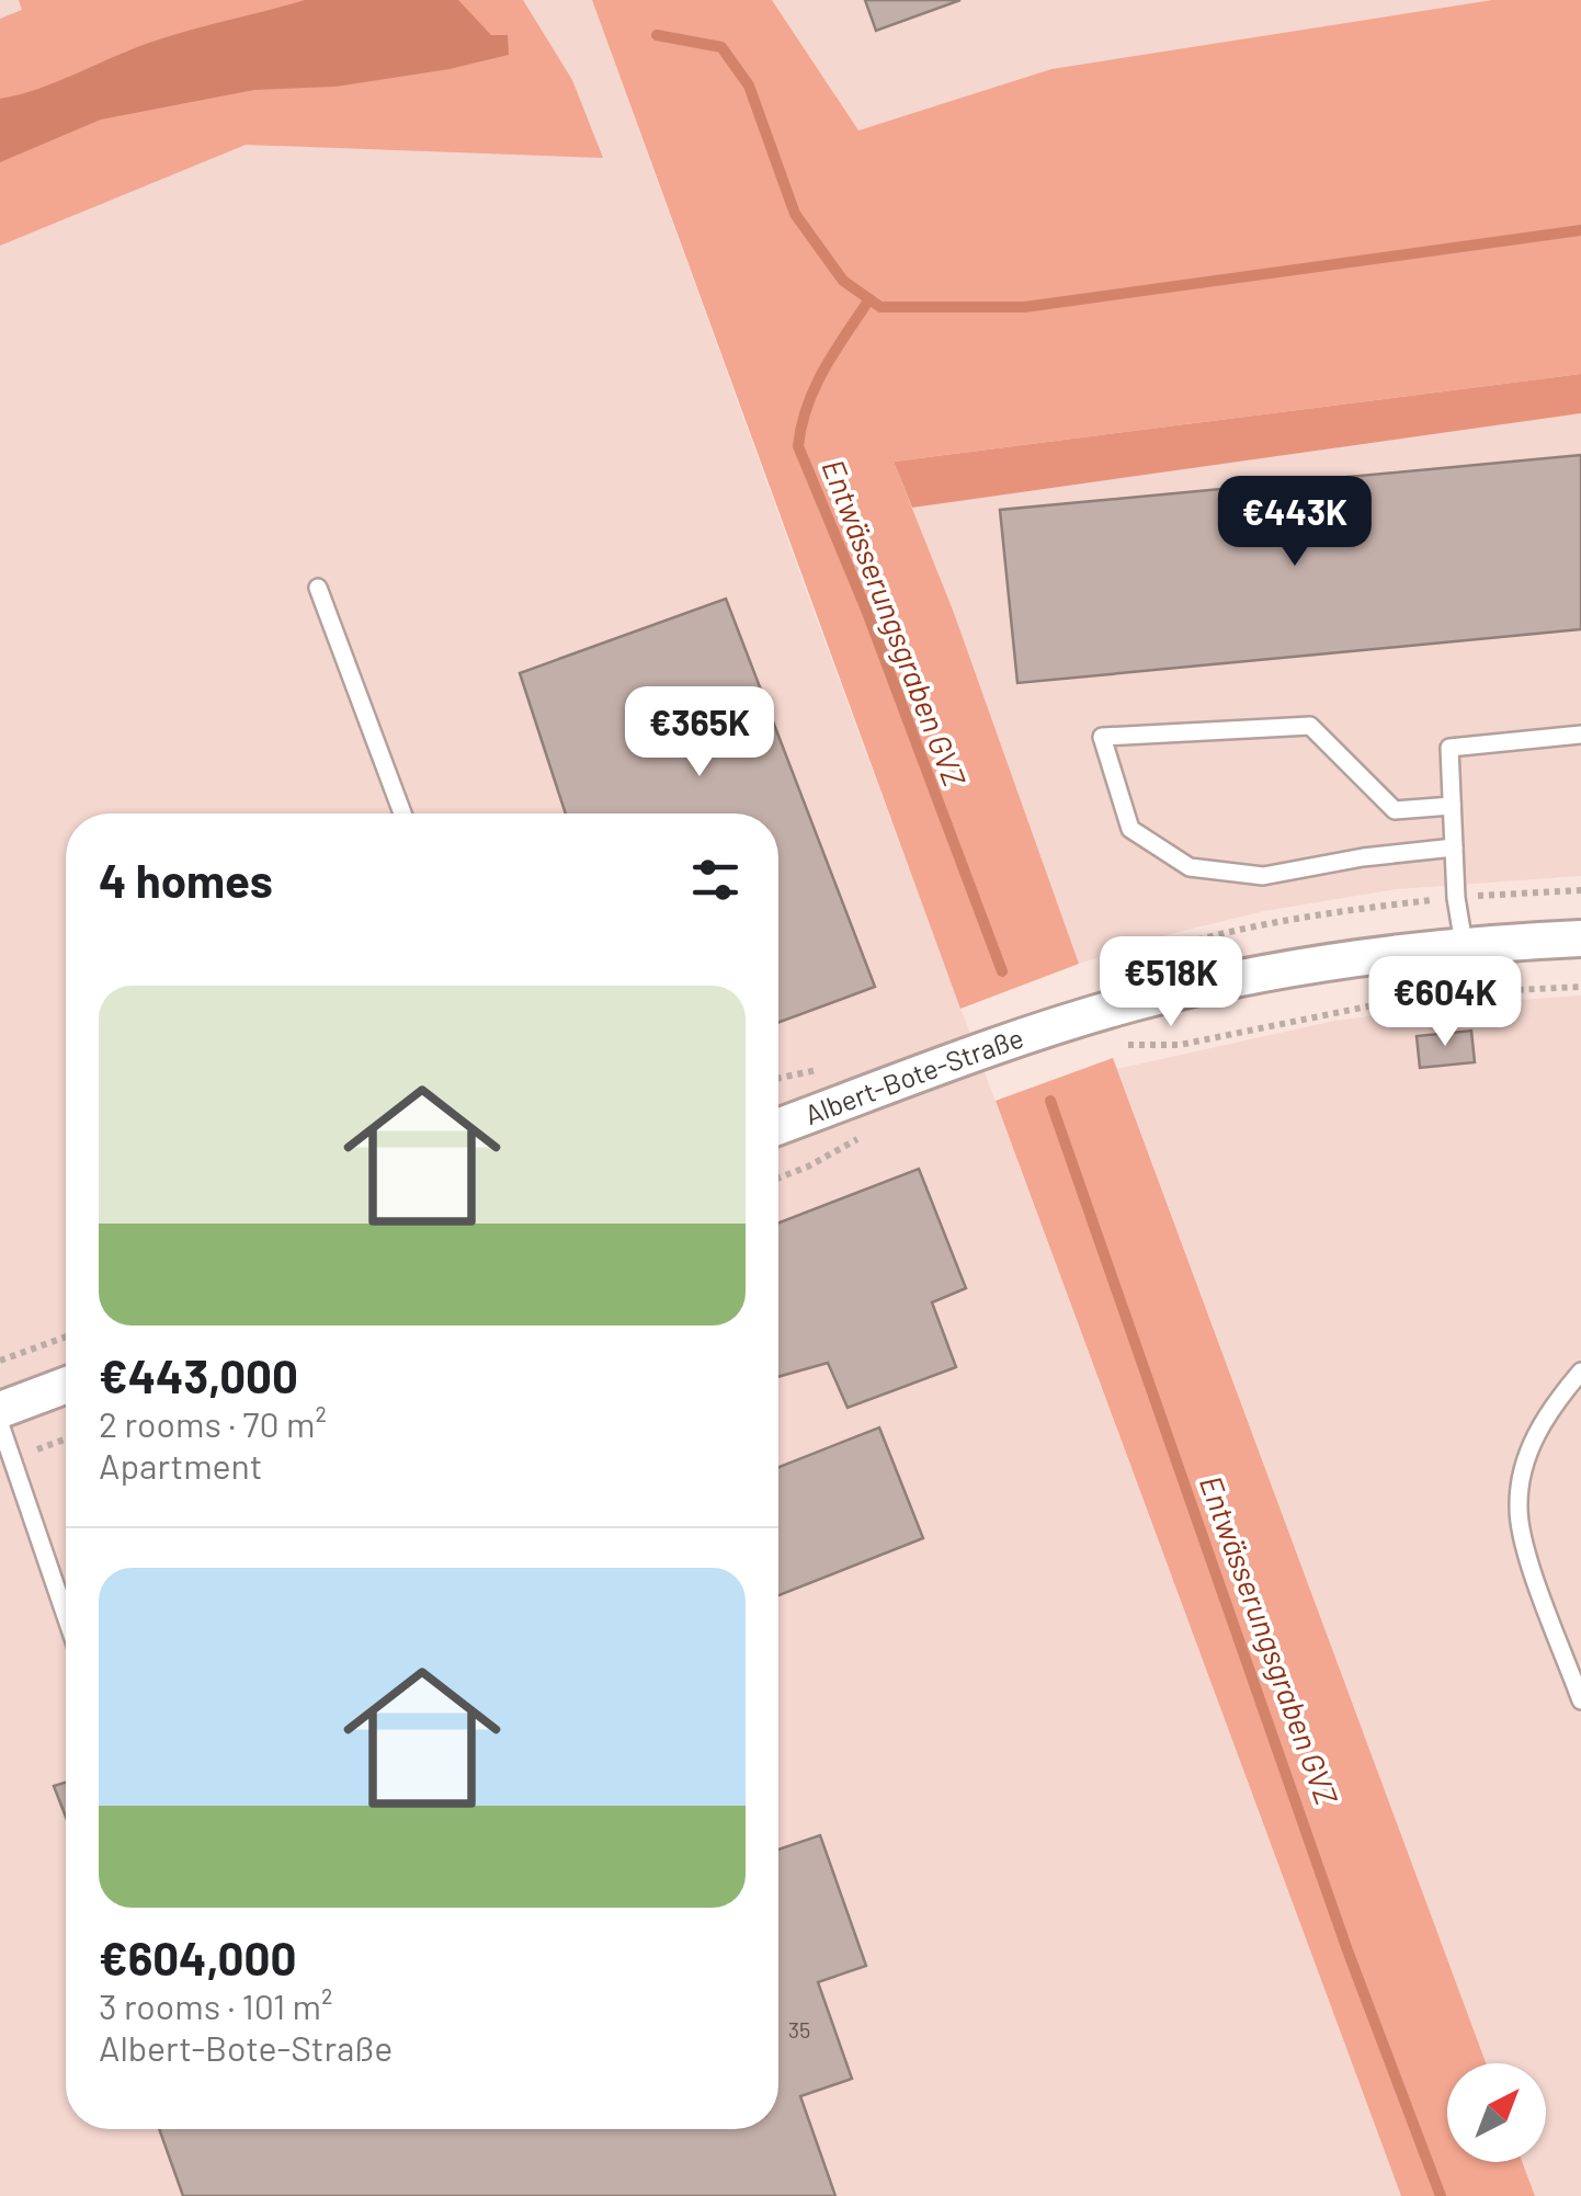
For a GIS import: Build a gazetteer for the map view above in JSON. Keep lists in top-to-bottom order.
{
  "streets": {
    "street": ["Albert-Bote-Straße"]
  },
  "water": ["Entwässerungsgraben GVZ"],
  "house_numbers": ["35"],
  "north": "top right",
  "page": {
    "price": [
      "€443K",
      "€365K",
      "€518K",
      "€604K"
    ],
    "heading": "4 homes",
    "list": [
      {
        "name": "€443,000",
        "note": "2 rooms · 70 m² · Apartment"
      },
      {
        "name": "€604,000",
        "note": "3 rooms · 101 m² · Albert-Bote-Straße"
      }
    ]
  }
}
